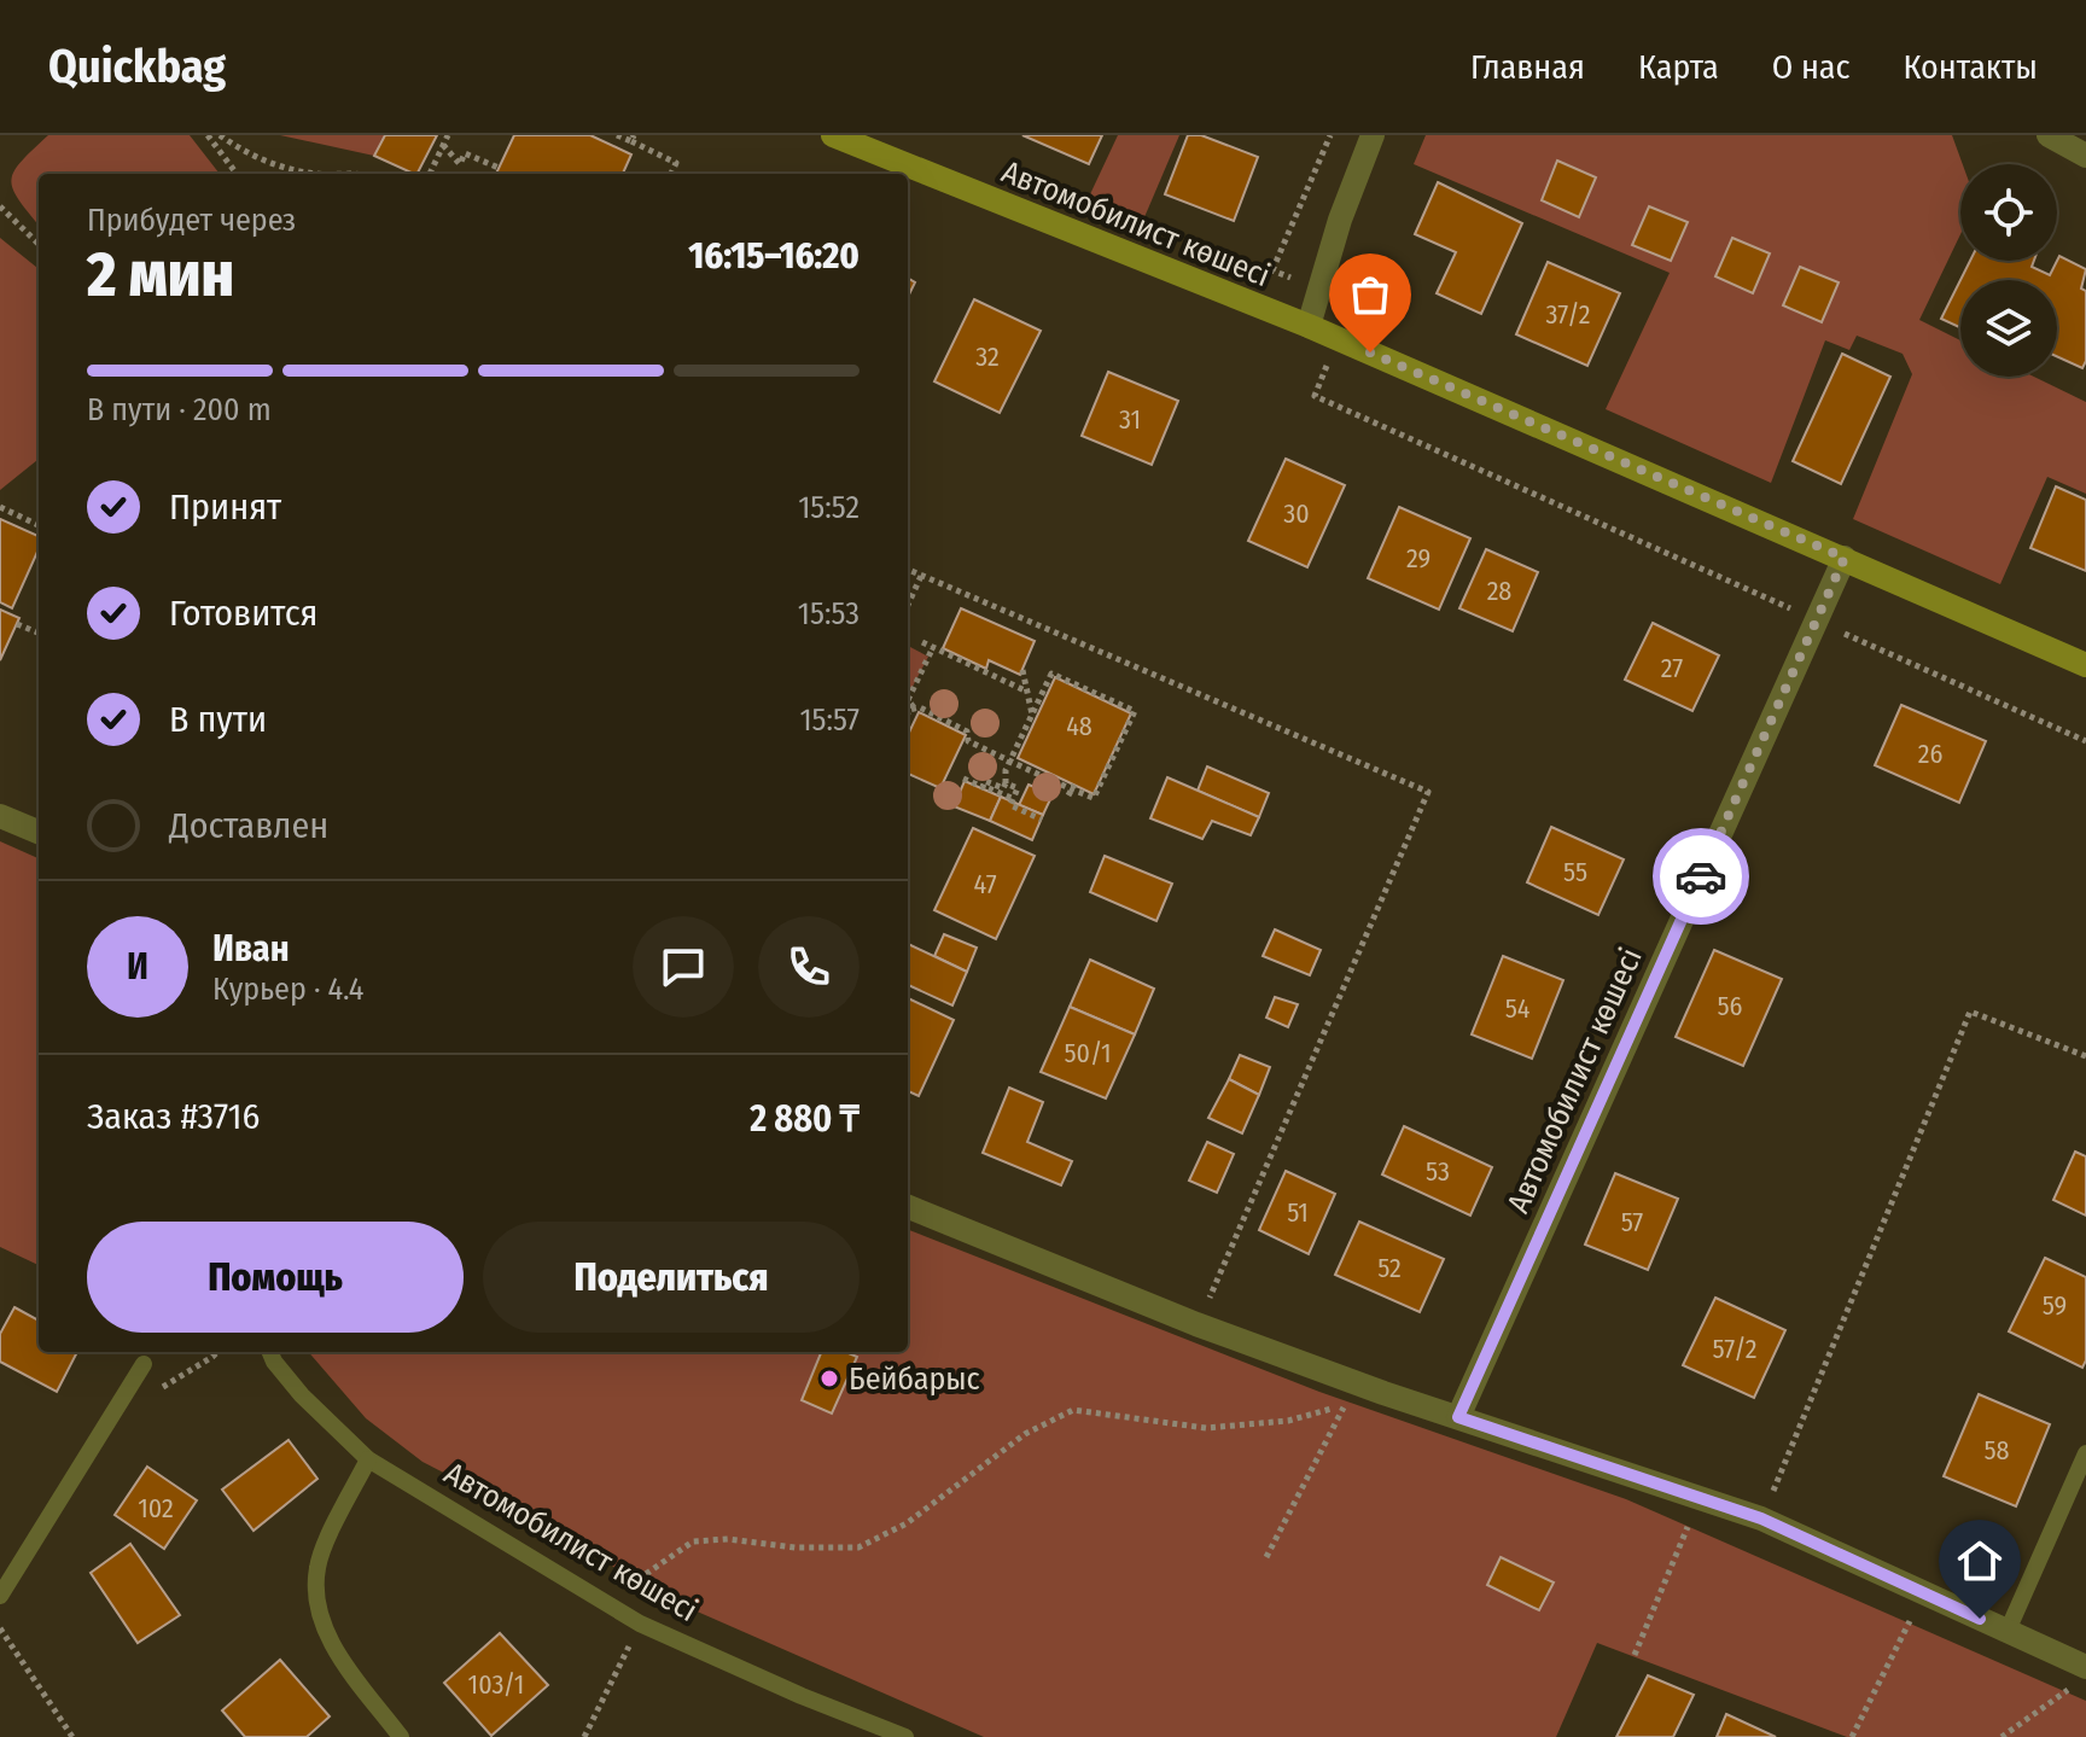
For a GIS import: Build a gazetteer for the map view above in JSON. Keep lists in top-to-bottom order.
{
  "streets": {
    "street": ["Автомобилист көшесі"]
  },
  "places": ["Бейбарыс"],
  "house_numbers": [
    "37/2",
    "32",
    "31",
    "30",
    "29",
    "28",
    "27",
    "48",
    "26",
    "55",
    "47",
    "56",
    "54",
    "50/1",
    "53",
    "51",
    "57",
    "52",
    "59",
    "57/2",
    "58",
    "102",
    "103/1"
  ],
  "page": {
    "header": "Quickbag",
    "nav": [
      "Главная",
      "Карта",
      "О нас",
      "Контакты"
    ],
    "heading": ["2 мин", "Прибудет через", "16:15–16:20"],
    "panel": [
      "Иван",
      "Курьер · 4.4",
      "Заказ #3716",
      "2 880 ₸"
    ],
    "bar": "В пути · 200 m",
    "list": [
      ["Принят", "15:52"],
      ["Готовится", "15:53"],
      ["В пути", "15:57"],
      "Доставлен"
    ],
    "round": "И",
    "buttons": ["Помощь", "Поделиться"]
  }
}
